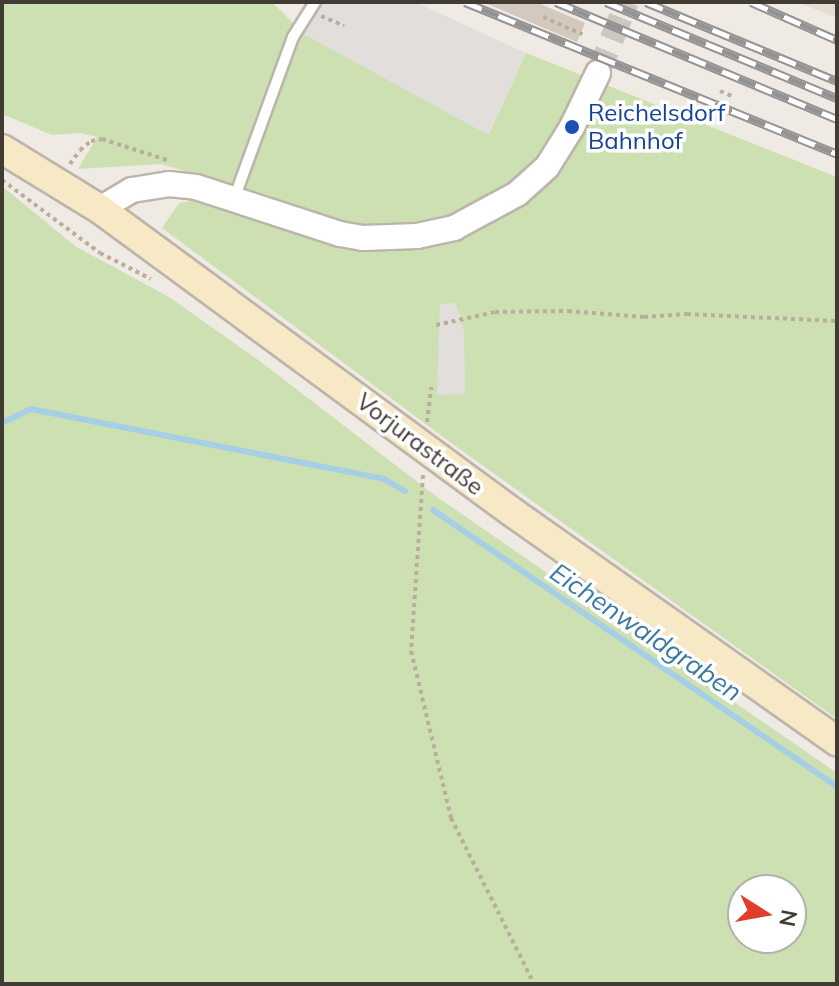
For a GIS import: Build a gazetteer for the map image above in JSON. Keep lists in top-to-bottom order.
{
  "streets": {
    "main road": ["Vorjurastraße"]
  },
  "water": ["Eichenwaldgraben"],
  "places": ["Reichelsdorf Bahnhof"],
  "north": "right"
}
